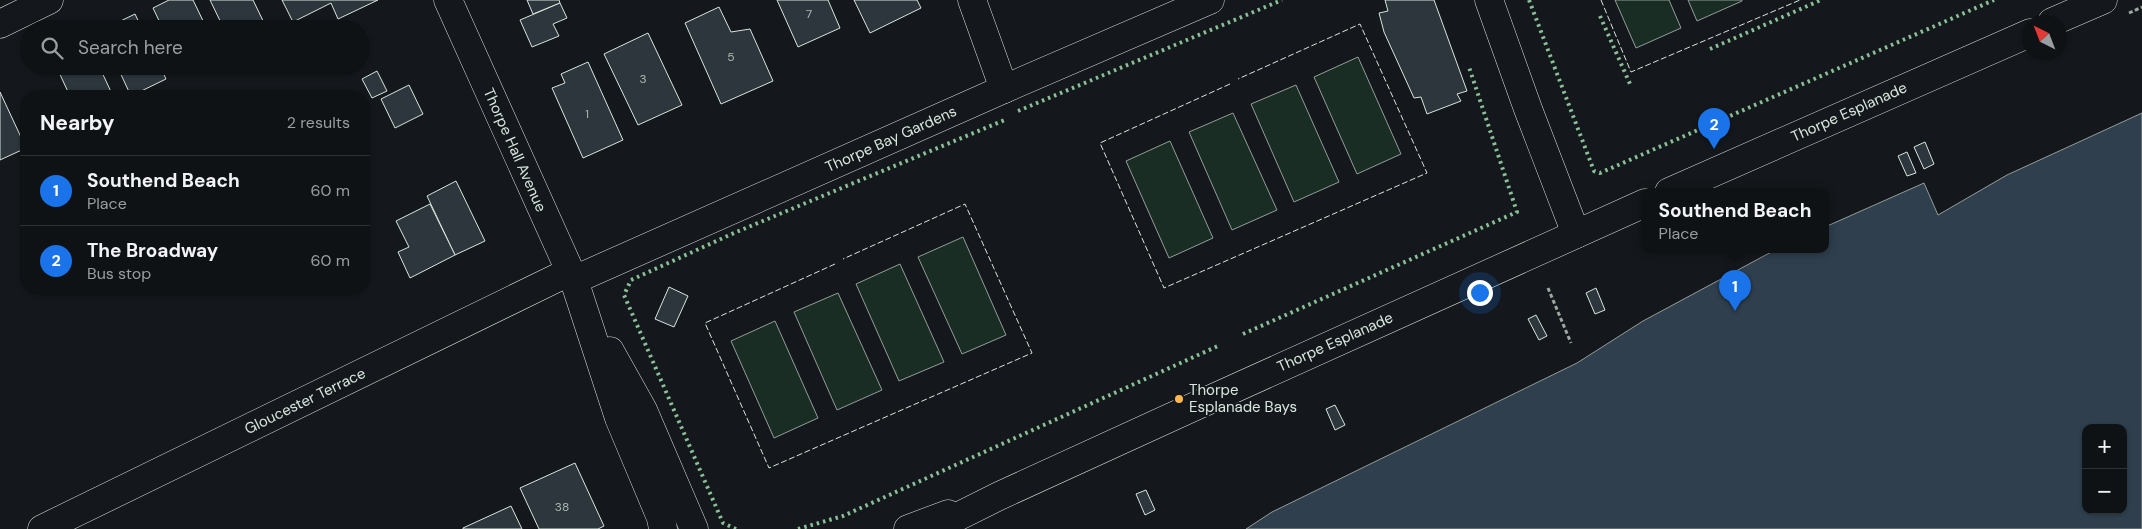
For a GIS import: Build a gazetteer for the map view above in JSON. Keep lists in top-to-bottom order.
{
  "streets": {
    "street": [
      "Thorpe Esplanade",
      "Thorpe Bay Gardens",
      "Thorpe Hall Avenue",
      "Gloucester Terrace"
    ]
  },
  "crossings": [
    ["Thorpe Bay Gardens", "Thorpe Hall Avenue"],
    ["Thorpe Bay Gardens", "Gloucester Terrace"],
    ["Thorpe Hall Avenue", "Gloucester Terrace"]
  ],
  "places": ["Thorpe Esplanade Bays"],
  "house_numbers": [
    "7",
    "5",
    "3",
    "1",
    "38"
  ],
  "north": "top left",
  "page": {
    "search": "Search here",
    "heading": ["Nearby", "2 results"],
    "pins": ["2", "1"],
    "list": [
      {
        "mark": "1",
        "name": "Southend Beach",
        "note": "Place",
        "value": "60 m"
      },
      {
        "mark": "2",
        "name": "The Broadway",
        "note": "Bus stop",
        "value": "60 m"
      }
    ],
    "popup": ["Southend Beach", "Place"],
    "map_buttons": ["+", "−"]
  }
}
